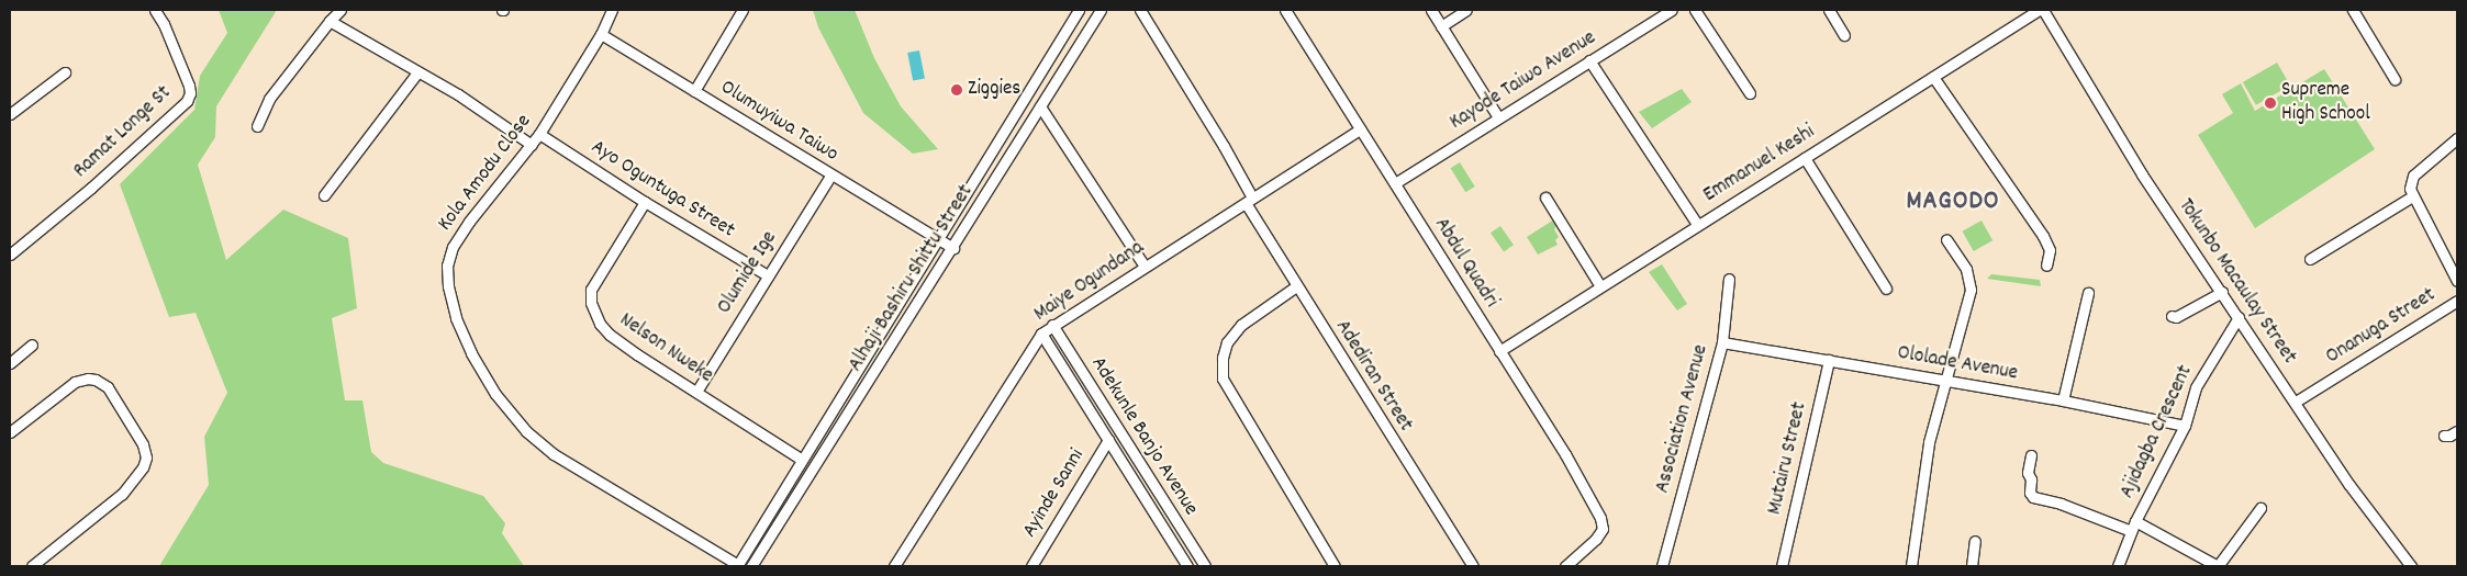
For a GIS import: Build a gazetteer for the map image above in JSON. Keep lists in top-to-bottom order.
{
  "streets": {
    "street": [
      "Kayode Taiwo Avenue",
      "Olumuyiwa Taiwo",
      "Ramat Longe St",
      "Emmanuel Keshi",
      "Kola Amodu Close",
      "Ayo Oguntuga Street",
      "Abdul Quadri",
      "Olumide Ige",
      "Alhaji Bashiru Shittu Street",
      "Maiye Ogundana",
      "Tokunbo Macaulay Street",
      "Onanuga Street",
      "Nelson Nweke",
      "Ololade Avenue",
      "Adediran Street",
      "Association Avenue",
      "Ajidagba Crescent",
      "Adekunle Banjo Avenue",
      "Mutairu Street",
      "Ayinde Sanni"
    ]
  },
  "crossings": [
    ["Kayode Taiwo Avenue", "Abdul Quadri"],
    ["Olumuyiwa Taiwo", "Kola Amodu Close"],
    ["Olumuyiwa Taiwo", "Olumide Ige"],
    ["Olumuyiwa Taiwo", "Alhaji Bashiru Shittu Street"],
    ["Emmanuel Keshi", "Abdul Quadri"],
    ["Emmanuel Keshi", "Tokunbo Macaulay Street"],
    ["Kola Amodu Close", "Ayo Oguntuga Street"],
    ["Kola Amodu Close", "Alhaji Bashiru Shittu Street"],
    ["Ayo Oguntuga Street", "Olumide Ige"],
    ["Ayo Oguntuga Street", "Nelson Nweke"],
    ["Abdul Quadri", "Maiye Ogundana"],
    ["Olumide Ige", "Nelson Nweke"],
    ["Alhaji Bashiru Shittu Street", "Nelson Nweke"],
    ["Maiye Ogundana", "Adediran Street"],
    ["Maiye Ogundana", "Adekunle Banjo Avenue"],
    ["Tokunbo Macaulay Street", "Onanuga Street"],
    ["Tokunbo Macaulay Street", "Ajidagba Crescent"],
    ["Ololade Avenue", "Association Avenue"],
    ["Ololade Avenue", "Ajidagba Crescent"],
    ["Ololade Avenue", "Mutairu Street"],
    ["Adekunle Banjo Avenue", "Ayinde Sanni"]
  ],
  "districts": ["MAGODO"],
  "places": ["Ziggies", "Supreme High School"]
}
